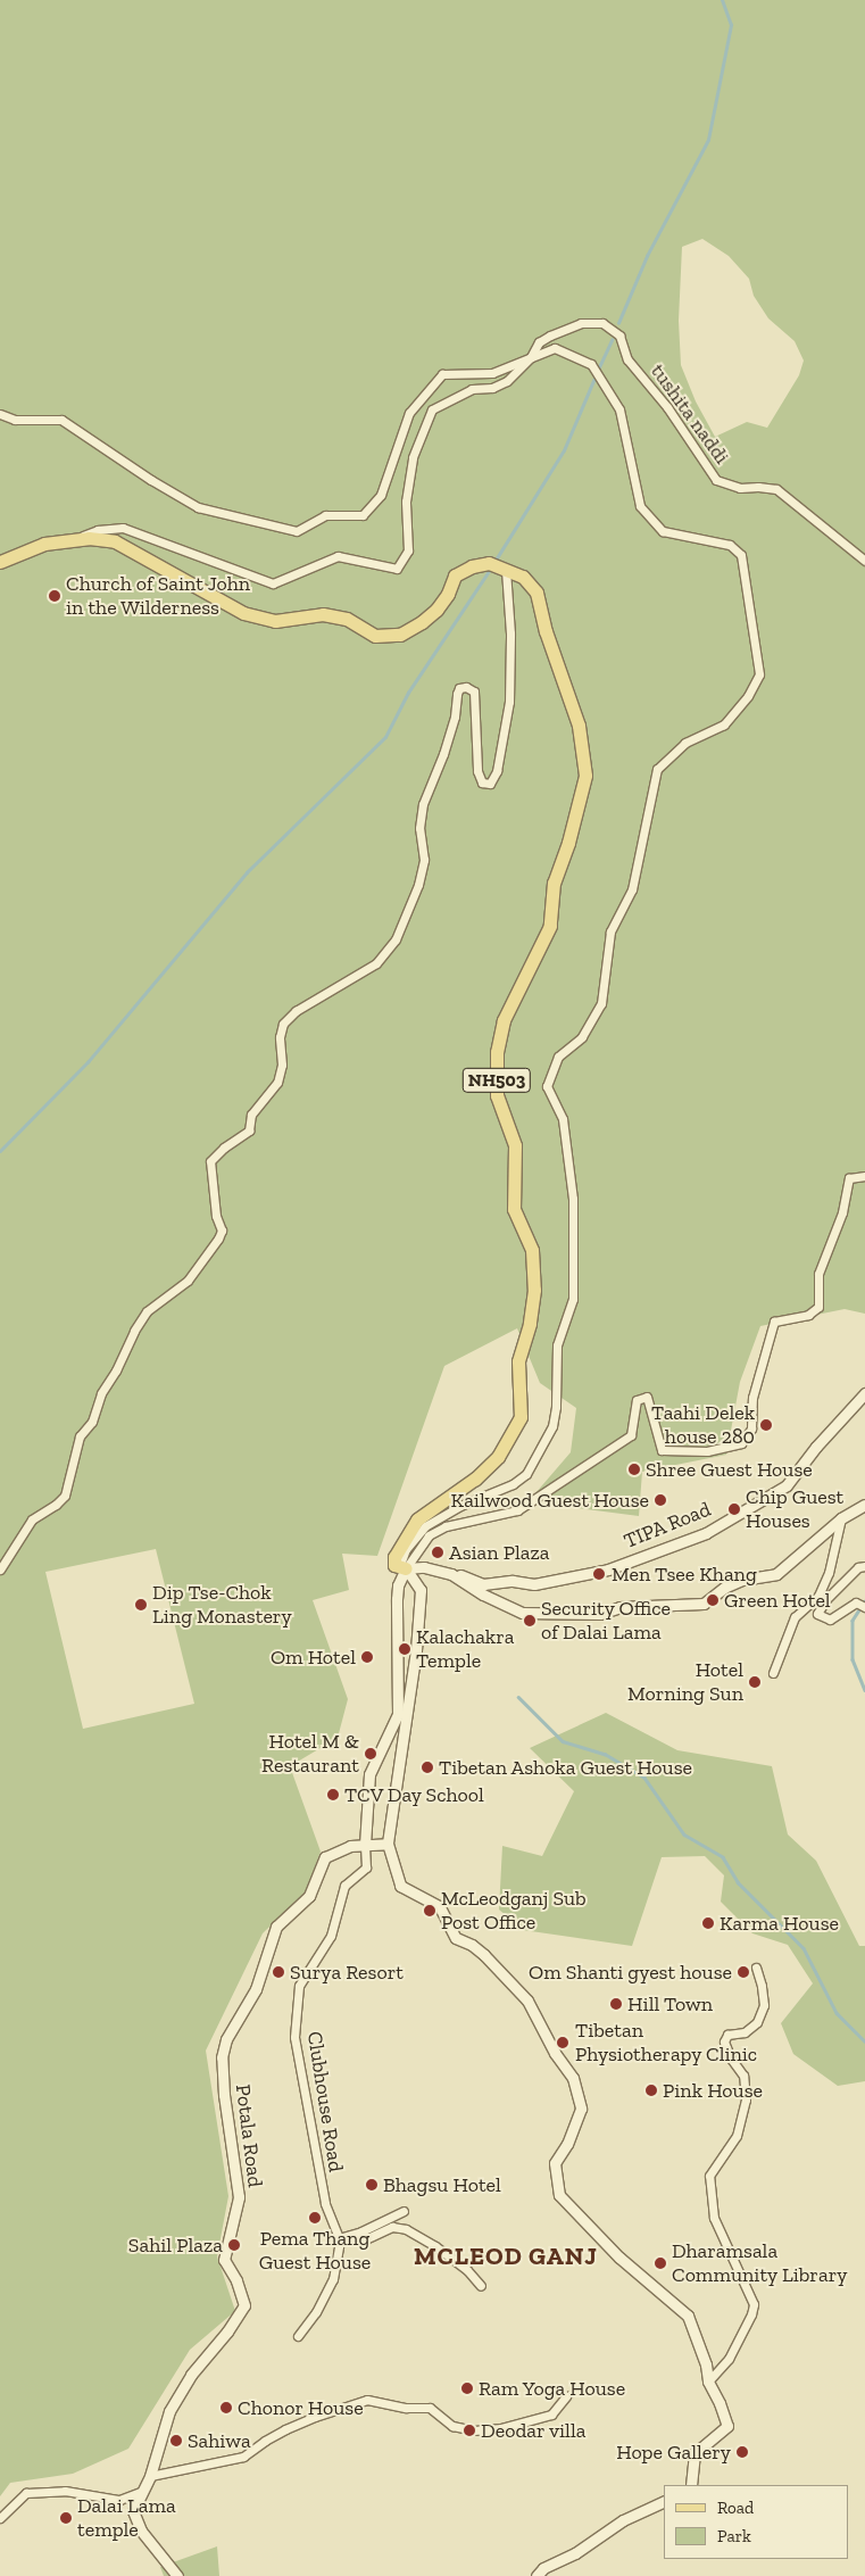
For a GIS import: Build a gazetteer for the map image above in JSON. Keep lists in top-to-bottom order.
{
  "streets": {
    "main road": ["NH503"],
    "street": [
      "tushita naddi",
      "TIPA Road",
      "Clubhouse Road",
      "Potala Road"
    ]
  },
  "crossings": [
    ["Clubhouse Road", "Potala Road"]
  ],
  "districts": ["MCLEOD GANJ"],
  "places": [
    "Church of Saint John in the Wilderness",
    "Taahi Delek house 280",
    "Shree Guest House",
    "Kailwood Guest House",
    "Chip Guest Houses",
    "Asian Plaza",
    "Men Tsee Khang",
    "Green Hotel",
    "Dip Tse-Chok Ling Monastery",
    "Security Office of Dalai Lama",
    "Kalachakra Temple",
    "Om Hotel",
    "Hotel Morning Sun",
    "Hotel M & Restaurant",
    "Tibetan Ashoka Guest House",
    "TCV Day School",
    "McLeodganj Sub Post Office",
    "Karma House",
    "Surya Resort",
    "Om Shanti gyest house",
    "Hill Town",
    "Tibetan Physiotherapy Clinic",
    "Pink House",
    "Bhagsu Hotel",
    "Pema Thang Guest House",
    "Sahil Plaza",
    "Dharamsala Community Library",
    "Ram Yoga House",
    "Chonor House",
    "Deodar villa",
    "Sahiwa",
    "Hope Gallery",
    "Dalai Lama temple"
  ],
  "legend": ["Road", "Park"]
}
